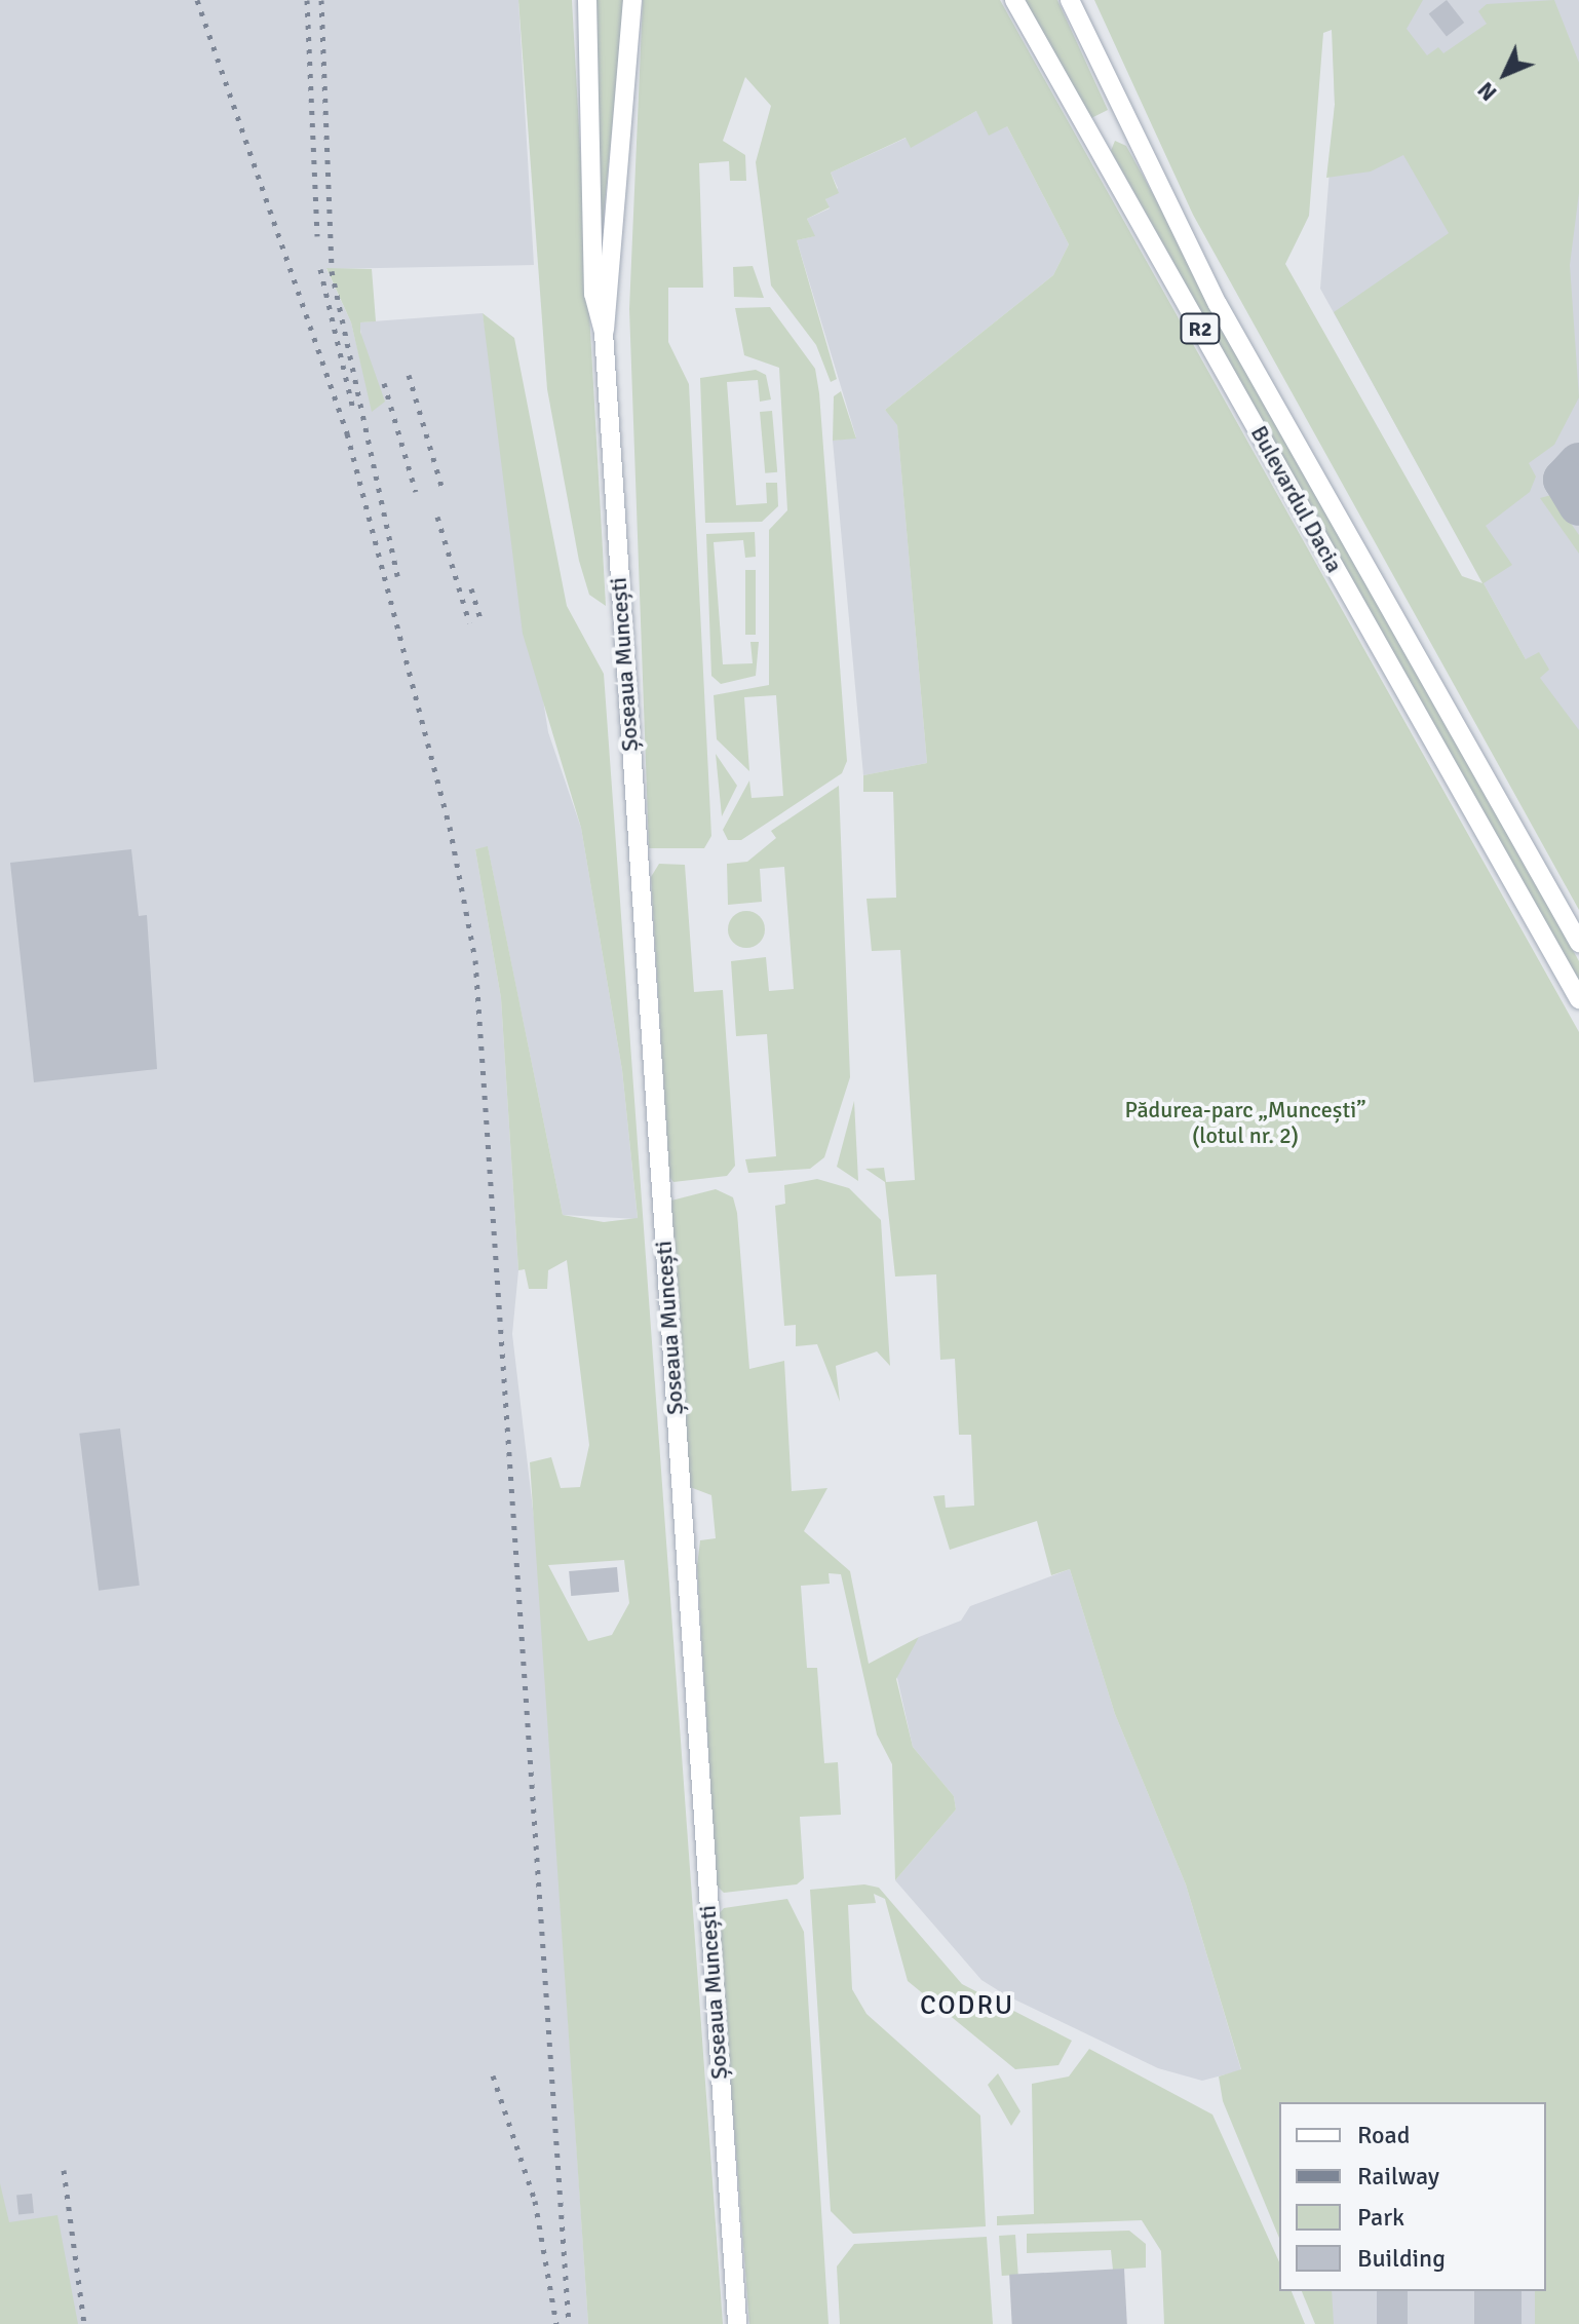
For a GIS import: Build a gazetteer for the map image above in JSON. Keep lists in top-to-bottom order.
{
  "streets": {
    "main road": ["R2", "Bulevardul Dacia", "Șoseaua Muncești"]
  },
  "districts": ["CODRU"],
  "parks": ["Pădurea-parc „Muncești” (lotul nr. 2)"],
  "legend": [
    "Road",
    "Railway",
    "Park",
    "Building"
  ],
  "north": "bottom left"
}
